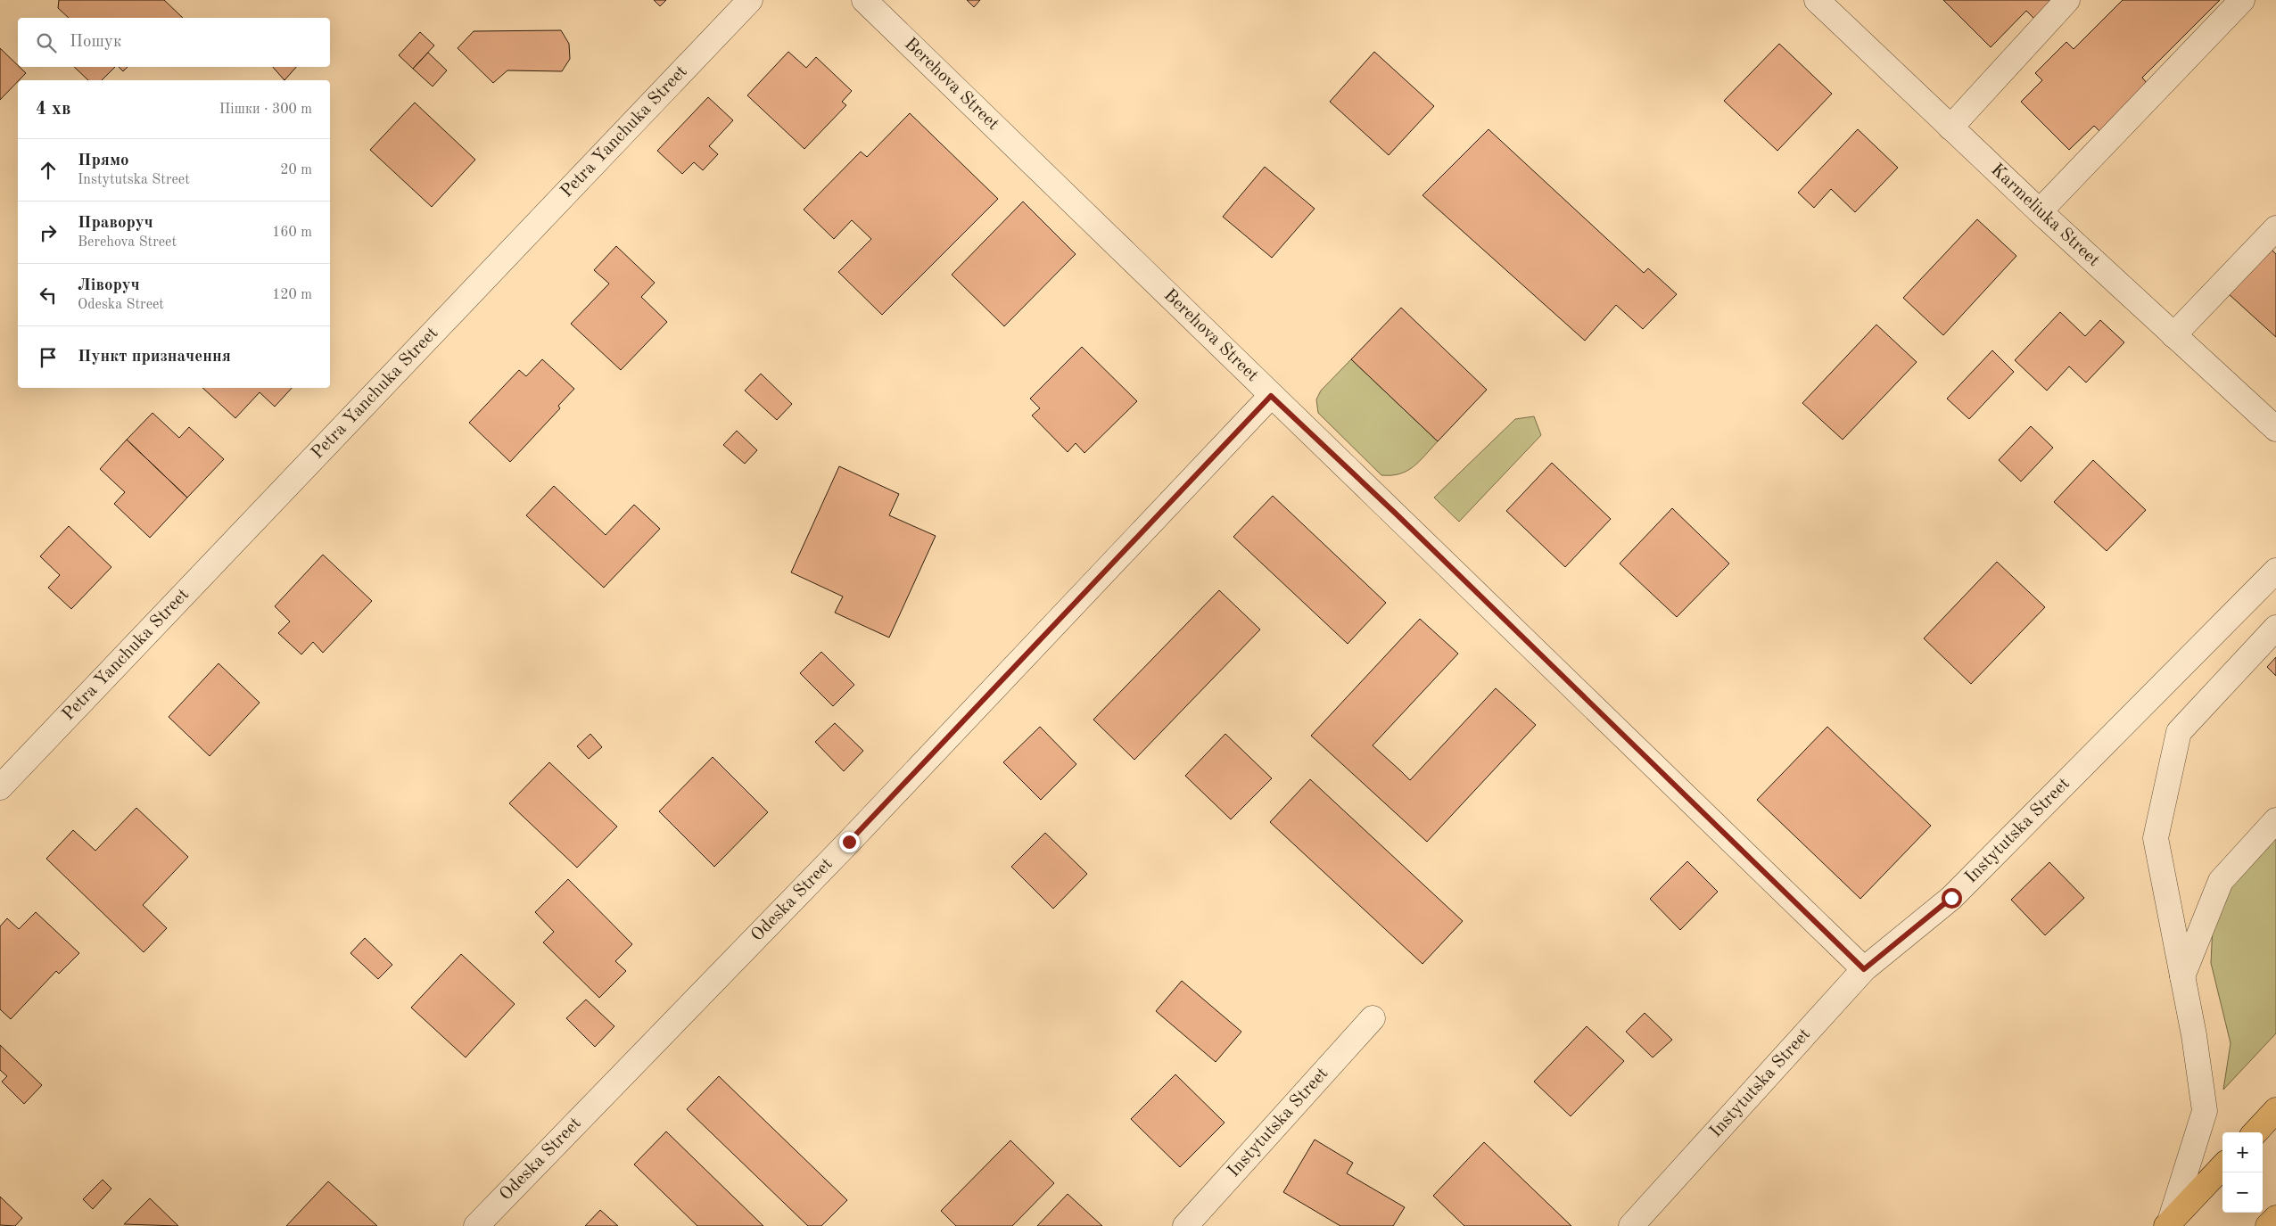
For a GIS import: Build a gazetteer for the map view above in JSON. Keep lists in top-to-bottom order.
{
  "streets": {
    "street": [
      "Berehova Street",
      "Petra Yanchuka Street",
      "Karmeliuka Street",
      "Instytutska Street",
      "Odeska Street"
    ]
  },
  "crossings": [
    ["Berehova Street", "Instytutska Street"],
    ["Berehova Street", "Odeska Street"]
  ],
  "page": {
    "search": "Пошук",
    "heading": ["4 хв", "Пішки · 300 m"],
    "list": [
      ["Прямо", "Instytutska Street", "20 m"],
      ["Праворуч", "Berehova Street", "160 m"],
      ["Ліворуч", "Odeska Street", "120 m"],
      "Пункт призначення"
    ],
    "map_buttons": ["+", "−"]
  }
}
